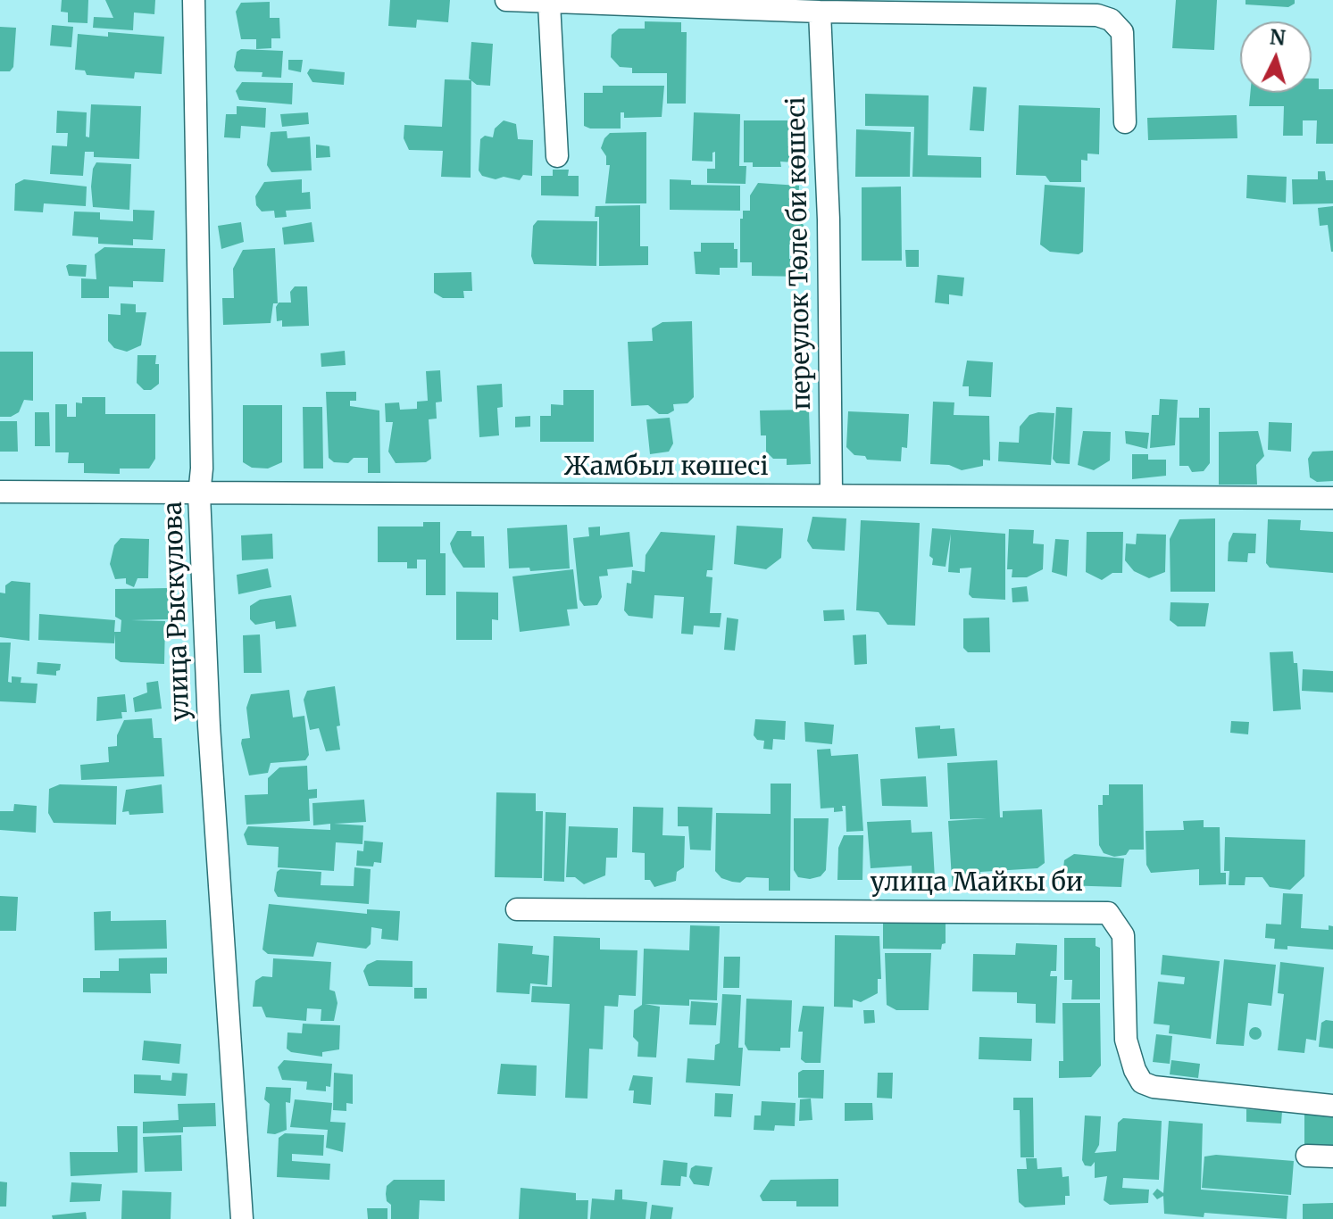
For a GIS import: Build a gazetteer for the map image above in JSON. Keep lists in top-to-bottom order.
{
  "streets": {
    "street": [
      "переулок Төле би көшесі",
      "Жамбыл көшесі",
      "улица Рыскулова",
      "улица Майкы би"
    ]
  },
  "crossings": [
    ["переулок Төле би көшесі", "Жамбыл көшесі"],
    ["Жамбыл көшесі", "улица Рыскулова"]
  ],
  "north": "top"
}
